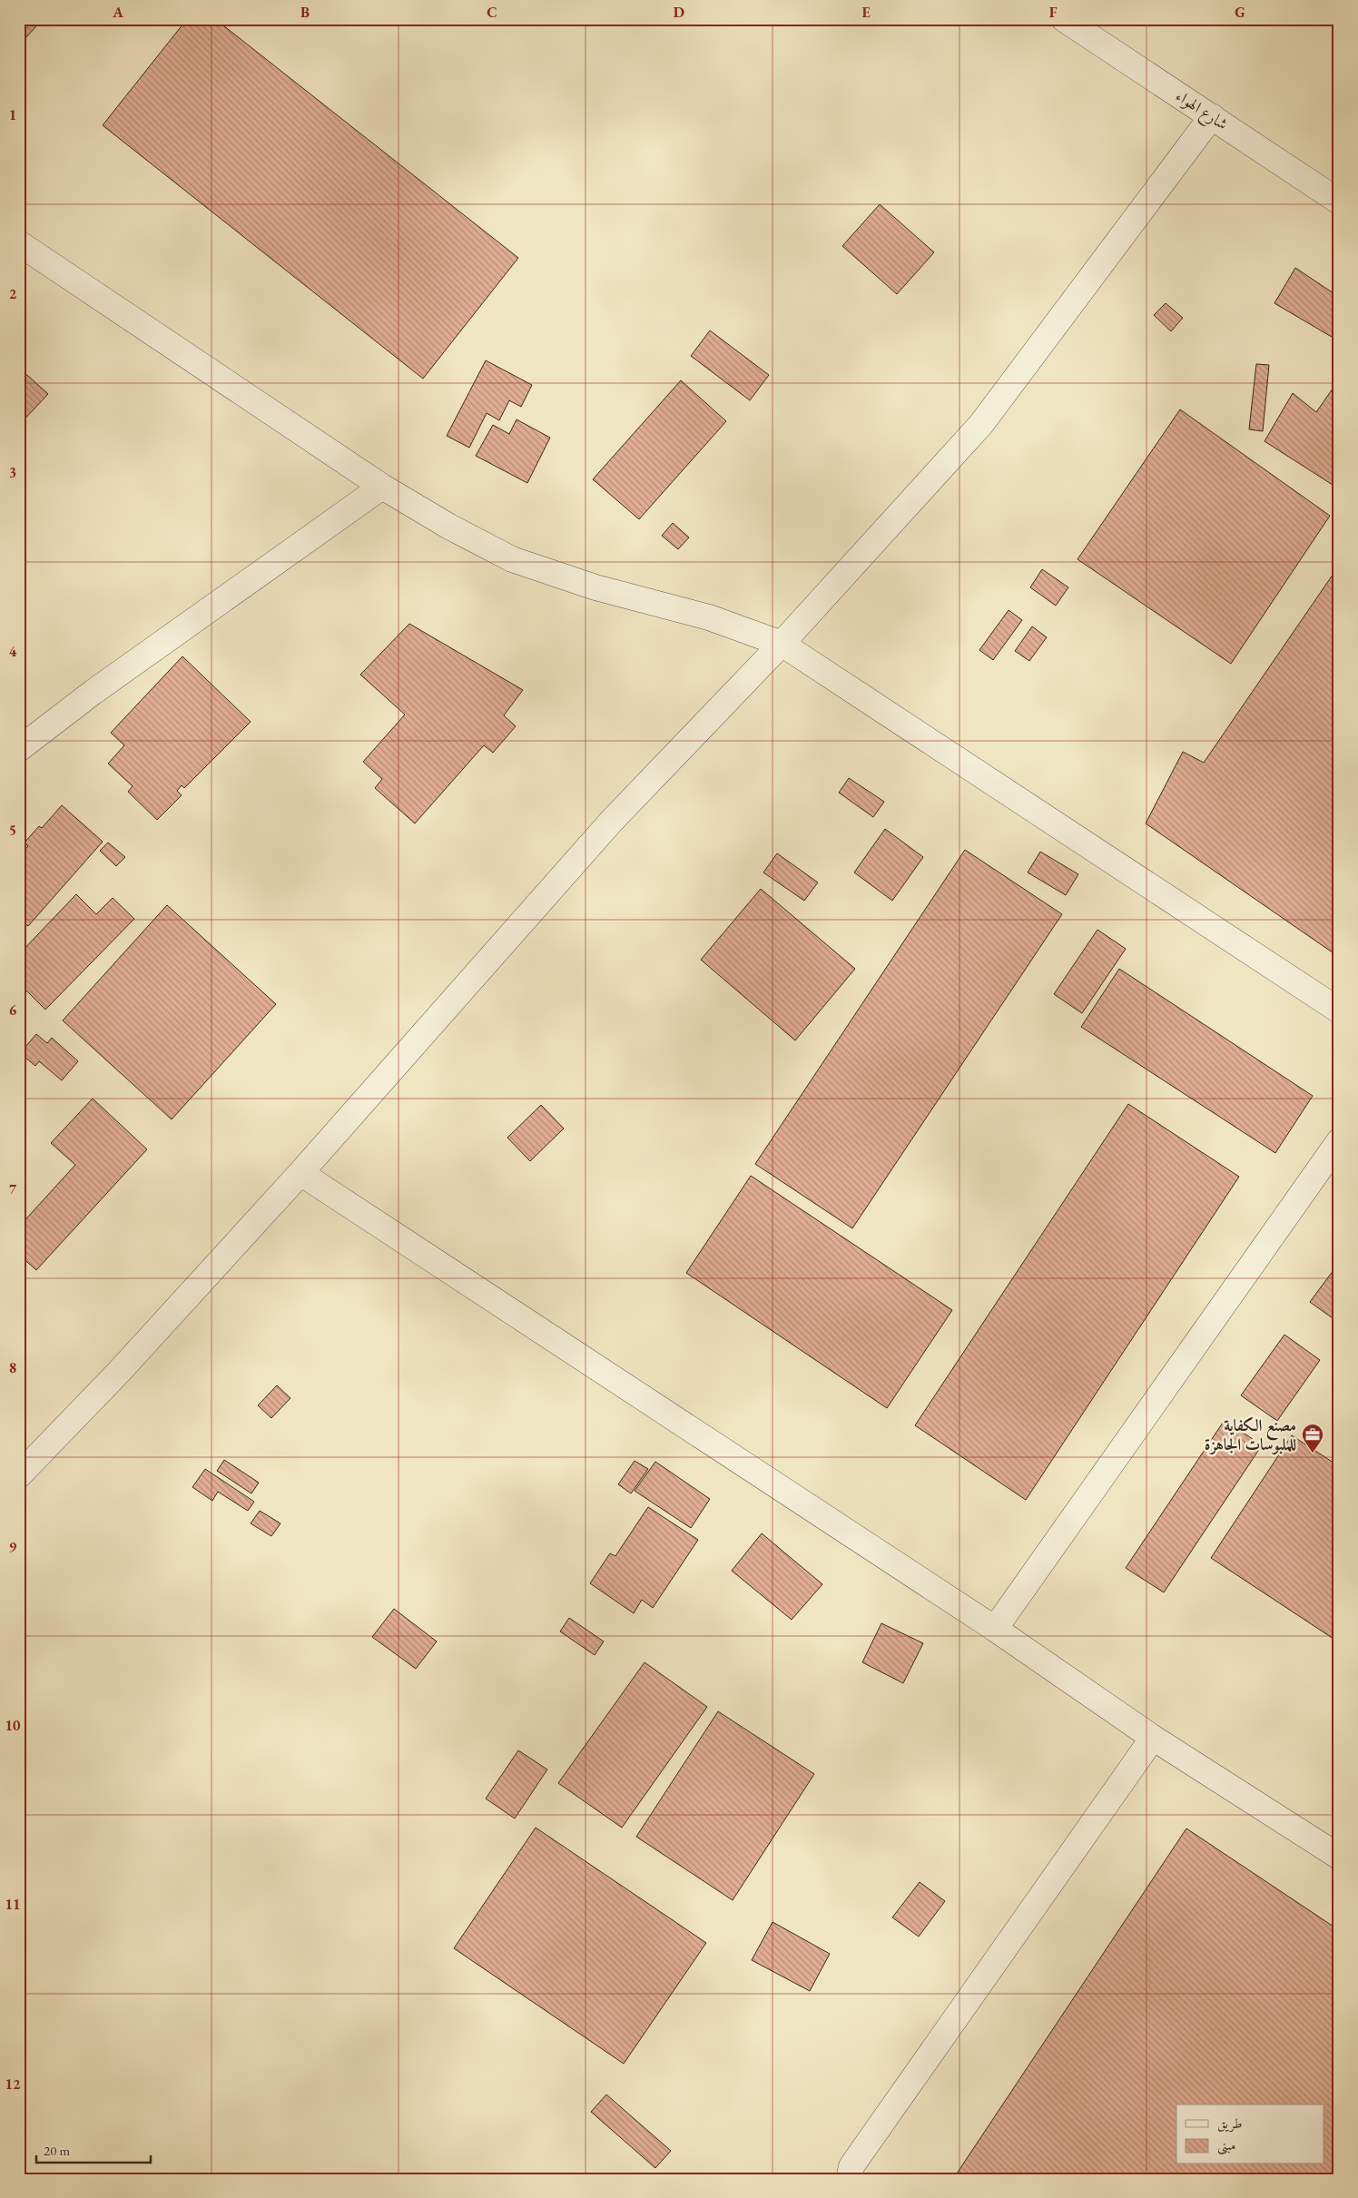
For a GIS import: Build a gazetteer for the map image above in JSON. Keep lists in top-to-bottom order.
{
  "streets": {
    "street": ["شارع الهواء"]
  },
  "places": {
    "office": ["مصنع الكفاية للملبوسات الجاهزة"]
  },
  "legend": ["طريق", "مبنى"],
  "scale_bar": "20 m",
  "grid": {
    "columns": [
      "A",
      "B",
      "C",
      "D",
      "E",
      "F",
      "G"
    ],
    "rows": [
      "1",
      "2",
      "3",
      "4",
      "5",
      "6",
      "7",
      "8",
      "9",
      "10",
      "11",
      "12"
    ]
  }
}
